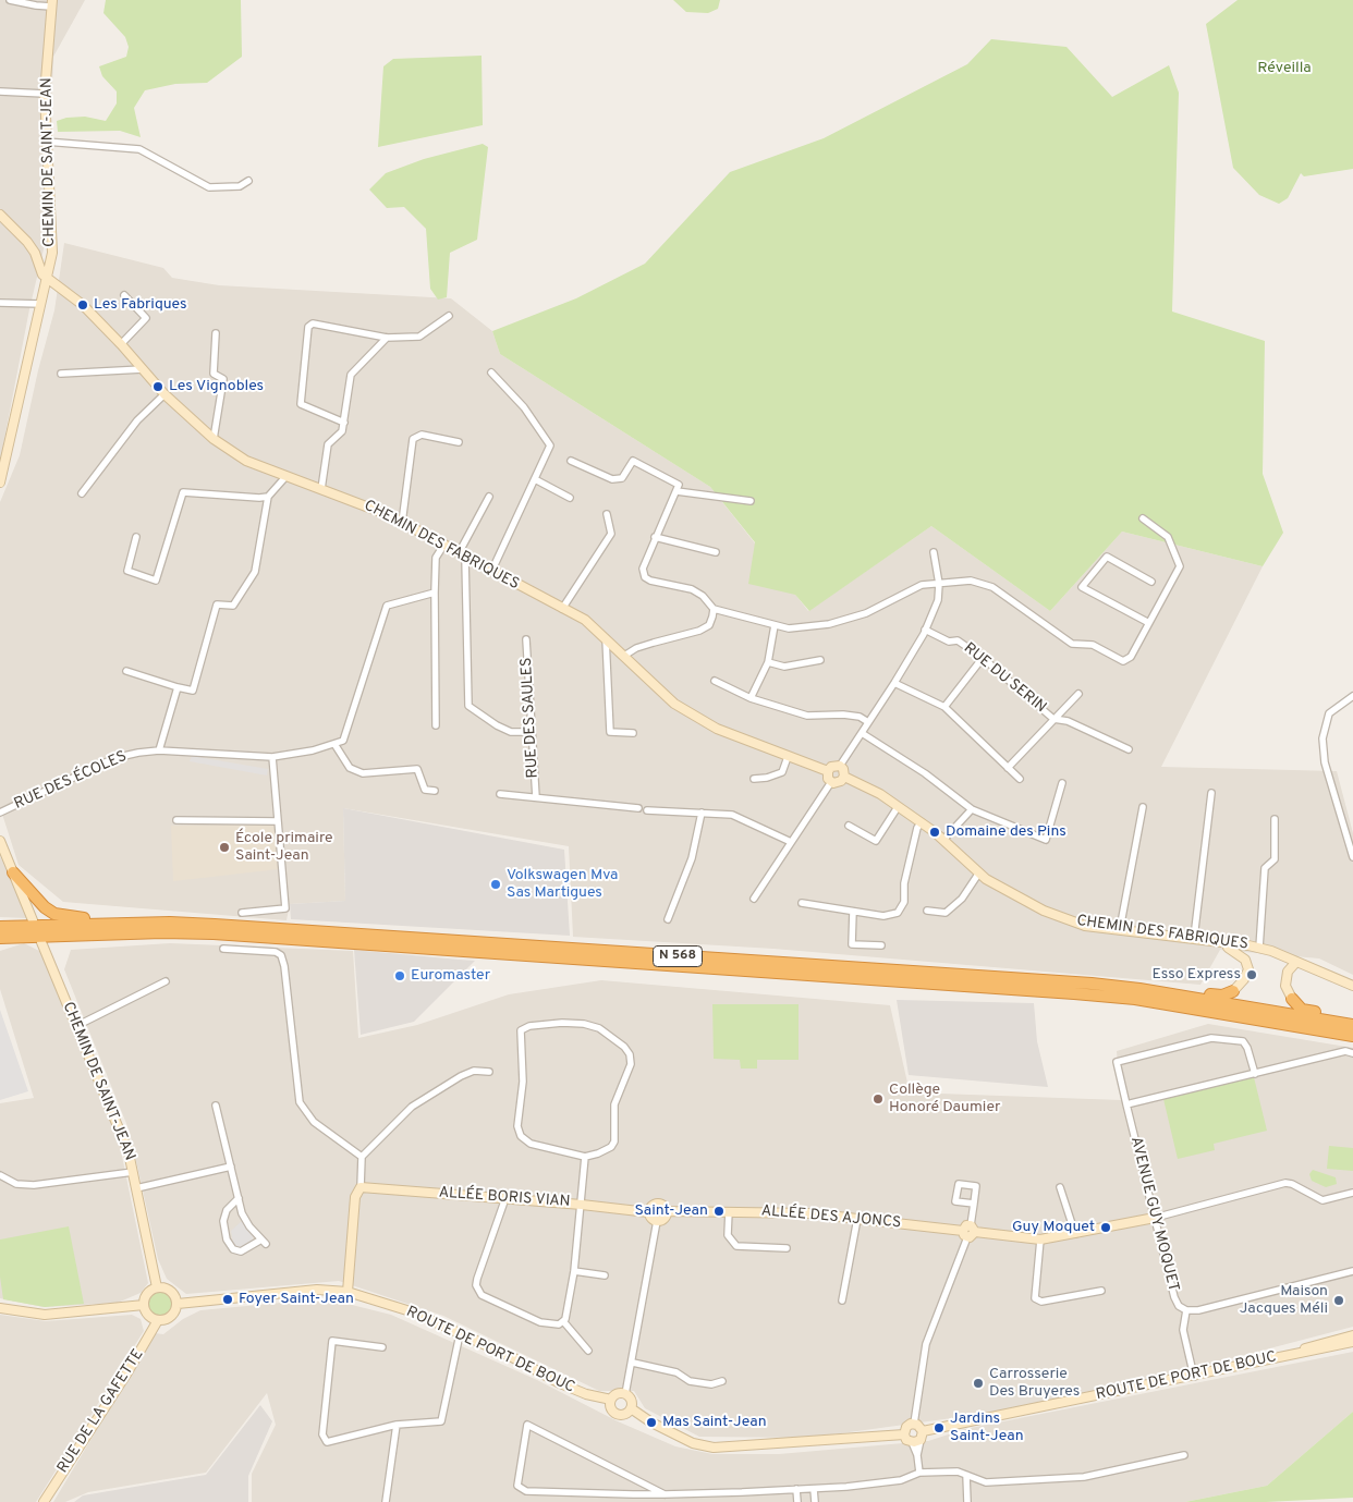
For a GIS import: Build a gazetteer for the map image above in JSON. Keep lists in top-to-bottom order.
{
  "streets": {
    "highway": ["N 568"],
    "street": [
      "CHEMIN DE SAINT-JEAN",
      "CHEMIN DES FABRIQUES",
      "RUE DU SERIN",
      "RUE DES SAULES",
      "RUE DES ÉCOLES",
      "ALLÉE BORIS VIAN",
      "AVENUE GUY MOQUET",
      "ALLÉE DES AJONCS",
      "ROUTE DE PORT DE BOUC",
      "RUE DE LA GAFETTE"
    ]
  },
  "crossings": [
    ["CHEMIN DE SAINT-JEAN", "CHEMIN DES FABRIQUES"],
    ["CHEMIN DE SAINT-JEAN", "ROUTE DE PORT DE BOUC"],
    ["CHEMIN DE SAINT-JEAN", "RUE DE LA GAFETTE"],
    ["ALLÉE BORIS VIAN", "ALLÉE DES AJONCS"],
    ["AVENUE GUY MOQUET", "ALLÉE DES AJONCS"],
    ["ROUTE DE PORT DE BOUC", "RUE DE LA GAFETTE"]
  ],
  "parks": ["Réveilla"],
  "places": [
    "Les Fabriques",
    "Les Vignobles",
    "Domaine des Pins",
    "École primaire Saint-Jean",
    "Volkswagen Mva Sas Martigues",
    "Esso Express",
    "Euromaster",
    "Collège Honoré Daumier",
    "Saint-Jean",
    "Guy Moquet",
    "Foyer Saint-Jean",
    "Maison Jacques Méli",
    "Carrosserie Des Bruyeres",
    "Mas Saint-Jean",
    "Jardins Saint-Jean"
  ]
}
